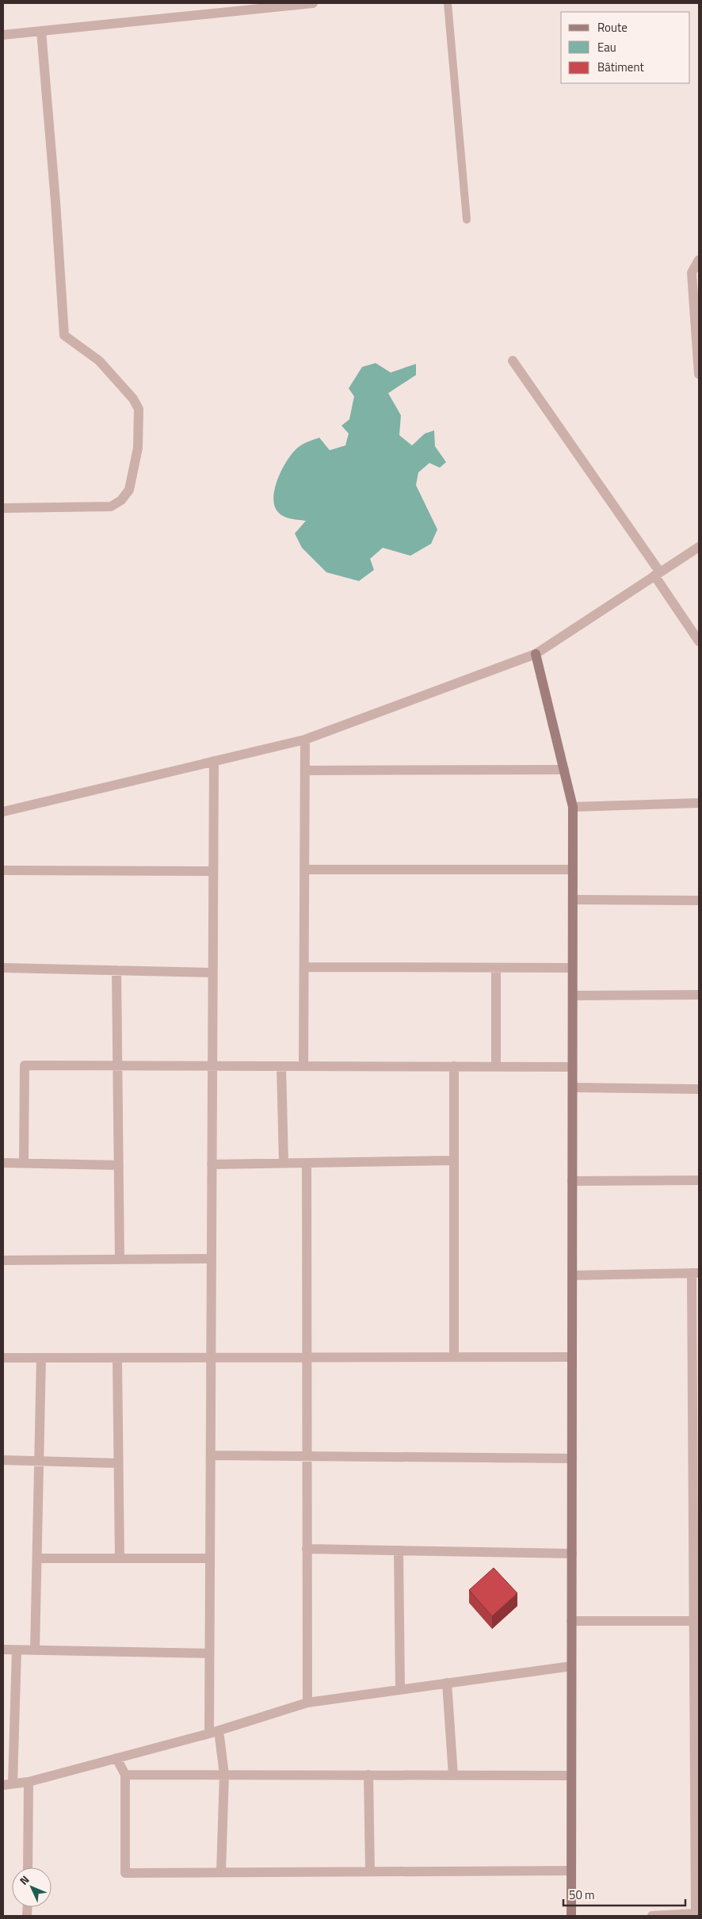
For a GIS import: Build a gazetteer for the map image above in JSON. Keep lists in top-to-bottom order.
{
  "legend": ["Route", "Eau", "Bâtiment"],
  "scale_bar": "50 m",
  "north": "top left"
}
